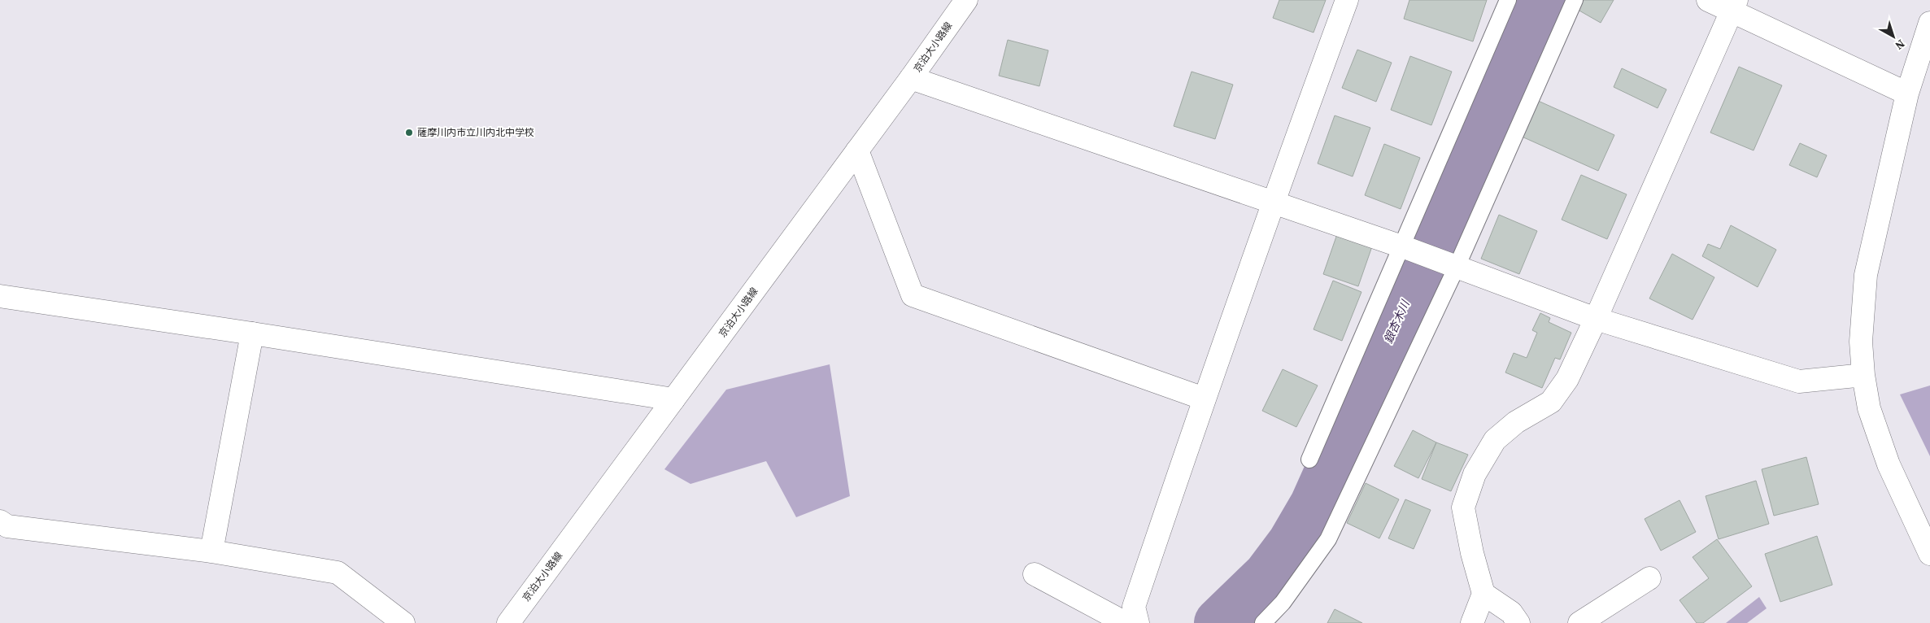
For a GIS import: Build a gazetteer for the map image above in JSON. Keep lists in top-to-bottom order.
{
  "streets": {
    "street": ["京泊大小路線"]
  },
  "water": ["銀杏木川"],
  "places": ["薩摩川内市立川内北中学校"],
  "north": "bottom right"
}
